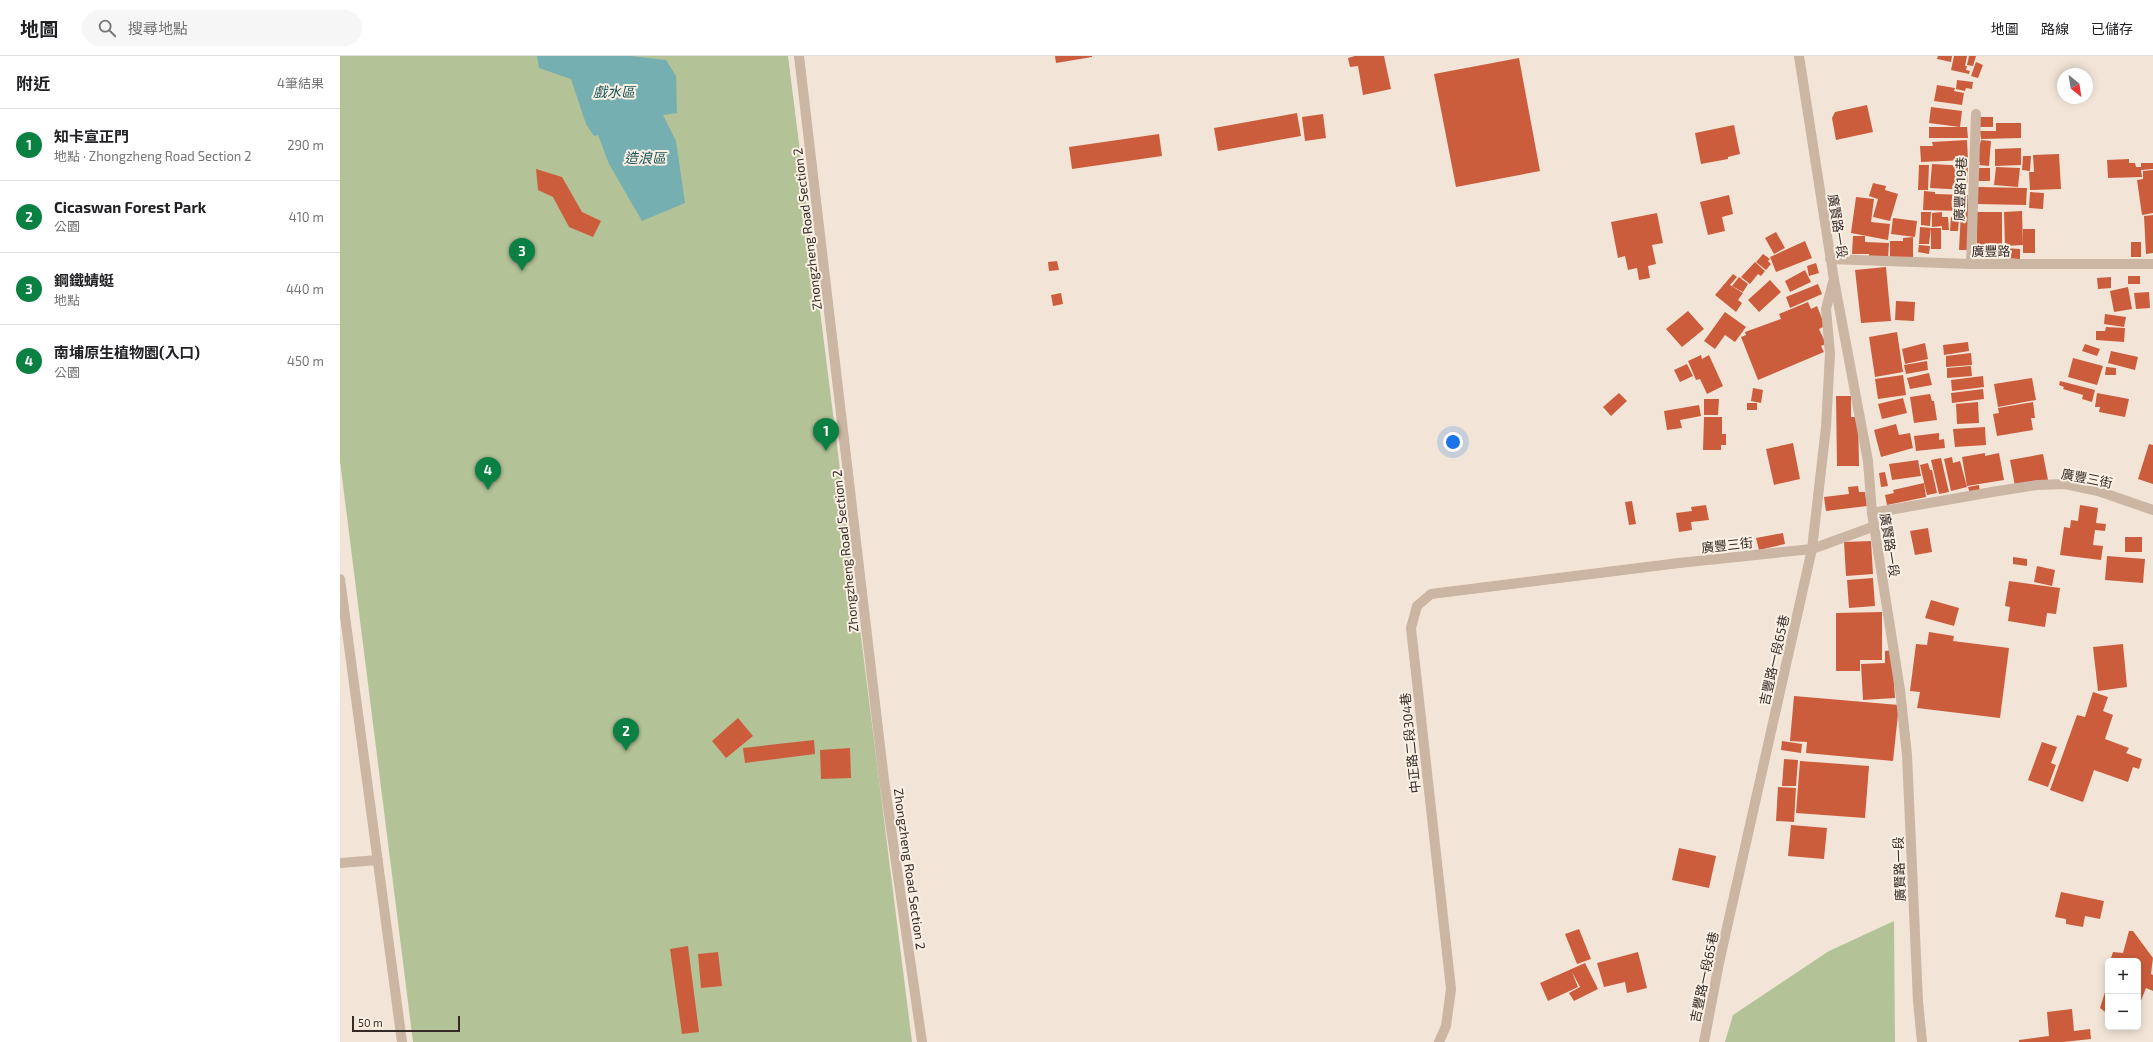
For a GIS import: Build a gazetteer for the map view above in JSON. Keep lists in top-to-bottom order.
{
  "streets": {
    "street": [
      "廣豐路19巷",
      "廣賢路一段",
      "Zhongzheng Road Section 2",
      "廣豐路",
      "廣豐三街",
      "吉豐路一段65巷",
      "中正路二段304巷"
    ]
  },
  "crossings": [
    ["廣豐路19巷", "廣豐路"],
    ["廣賢路一段", "廣豐路"],
    ["廣賢路一段", "廣豐三街"],
    ["廣賢路一段", "吉豐路一段65巷"],
    ["廣豐三街", "吉豐路一段65巷"],
    ["廣豐三街", "中正路二段304巷"]
  ],
  "water": ["戲水區", "造浪區"],
  "scale_bar": "50 m",
  "north": "bottom right",
  "page": {
    "header": "地圖",
    "search": "搜尋地點",
    "nav": ["地圖", "路線", "已儲存"],
    "heading": ["附近", "4筆結果"],
    "list": [
      {
        "mark": "1",
        "name": "知卡宣正門",
        "note": "地點 · Zhongzheng Road Section 2",
        "value": "290 m"
      },
      {
        "mark": "2",
        "name": "Cicaswan Forest Park",
        "note": "公園",
        "value": "410 m"
      },
      {
        "mark": "3",
        "name": "鋼鐵蜻蜓",
        "note": "地點",
        "value": "440 m"
      },
      {
        "mark": "4",
        "name": "南埔原生植物園(入口)",
        "note": "公園",
        "value": "450 m"
      }
    ],
    "pins": [
      "3",
      "1",
      "4",
      "2"
    ],
    "map_buttons": ["+", "−"],
    "scale": "50 m"
  }
}
